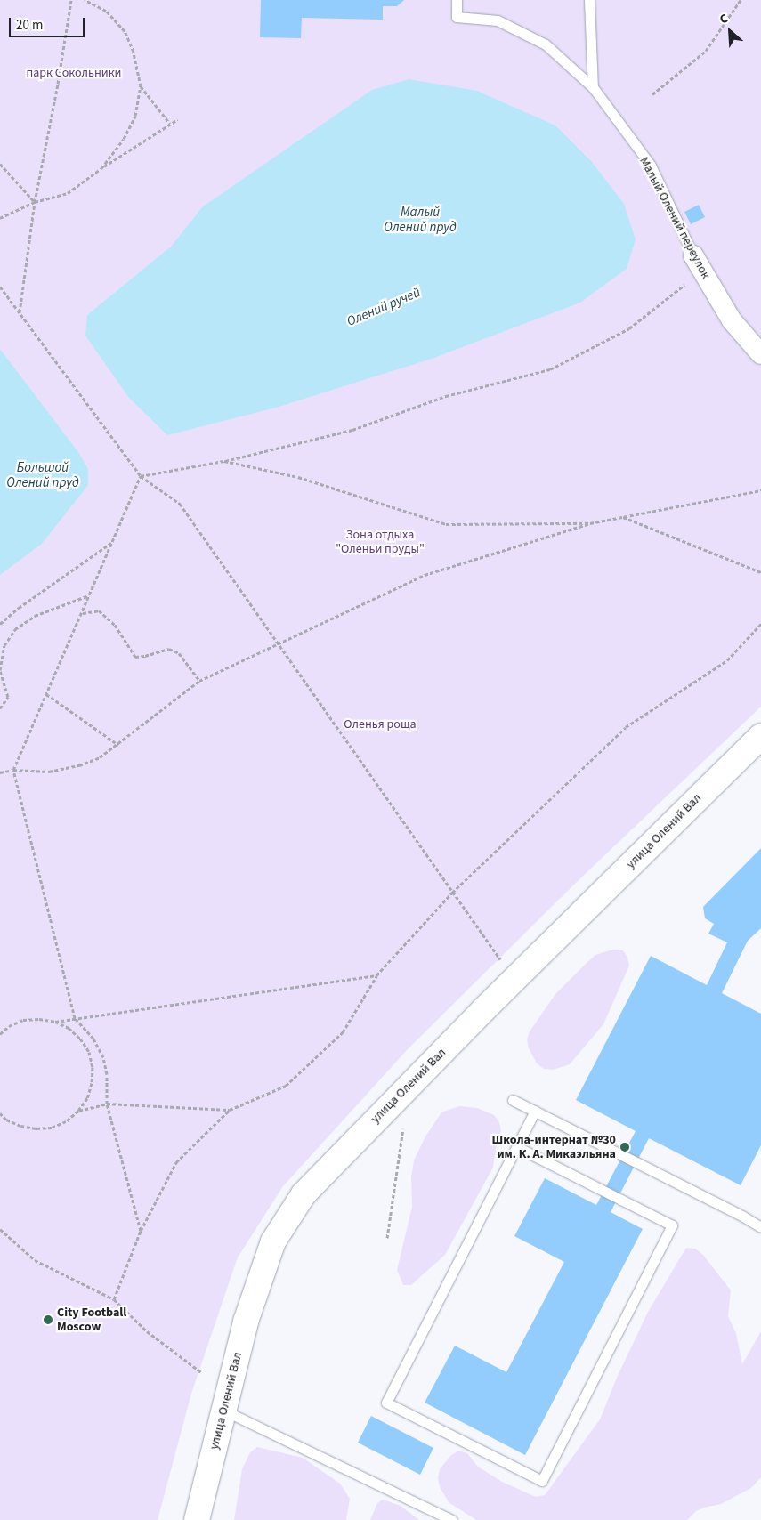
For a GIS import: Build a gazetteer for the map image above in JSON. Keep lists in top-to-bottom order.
{
  "streets": {
    "main road": ["улица Олений Вал"],
    "street": ["Малый Олений переулок"]
  },
  "water": ["Малый Олений пруд", "Олений ручей", "Большой Олений пруд"],
  "parks": ["парк Сокольники", "Зона отдыха \"Оленьи пруды\"", "Оленья роща"],
  "places": ["Школа-интернат №30 им. К. А. Микаэльяна", "City Football Moscow"],
  "scale_bar": "20 m",
  "north": "top left"
}
